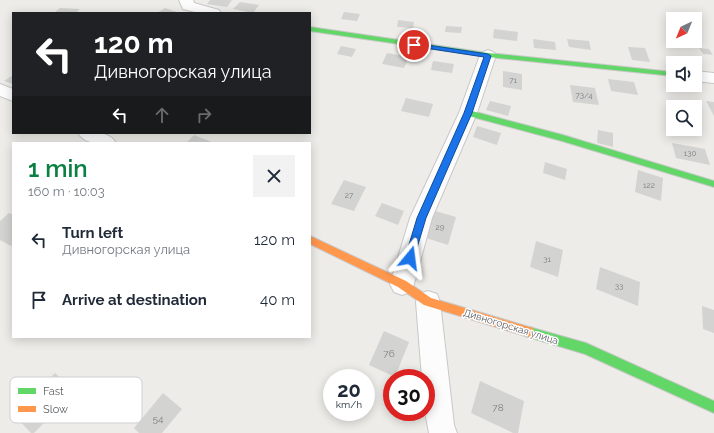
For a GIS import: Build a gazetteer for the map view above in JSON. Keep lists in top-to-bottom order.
{
  "streets": {
    "street": ["Дивногорская улица"]
  },
  "house_numbers": [
    "71",
    "73/4",
    "130",
    "122",
    "27",
    "29",
    "31",
    "33",
    "76",
    "78",
    "54"
  ],
  "legend": ["Fast", "Slow"],
  "north": "bottom left",
  "page": {
    "turn": ["120 m", "Дивногорская улица"],
    "heading": ["1 min", "160 m · 10:03"],
    "list": [
      {
        "name": "Turn left",
        "note": "Дивногорская улица",
        "value": "120 m"
      },
      {
        "name": "Arrive at destination",
        "value": "40 m"
      }
    ],
    "speed": "20 km/h",
    "limit": "30"
  }
}
